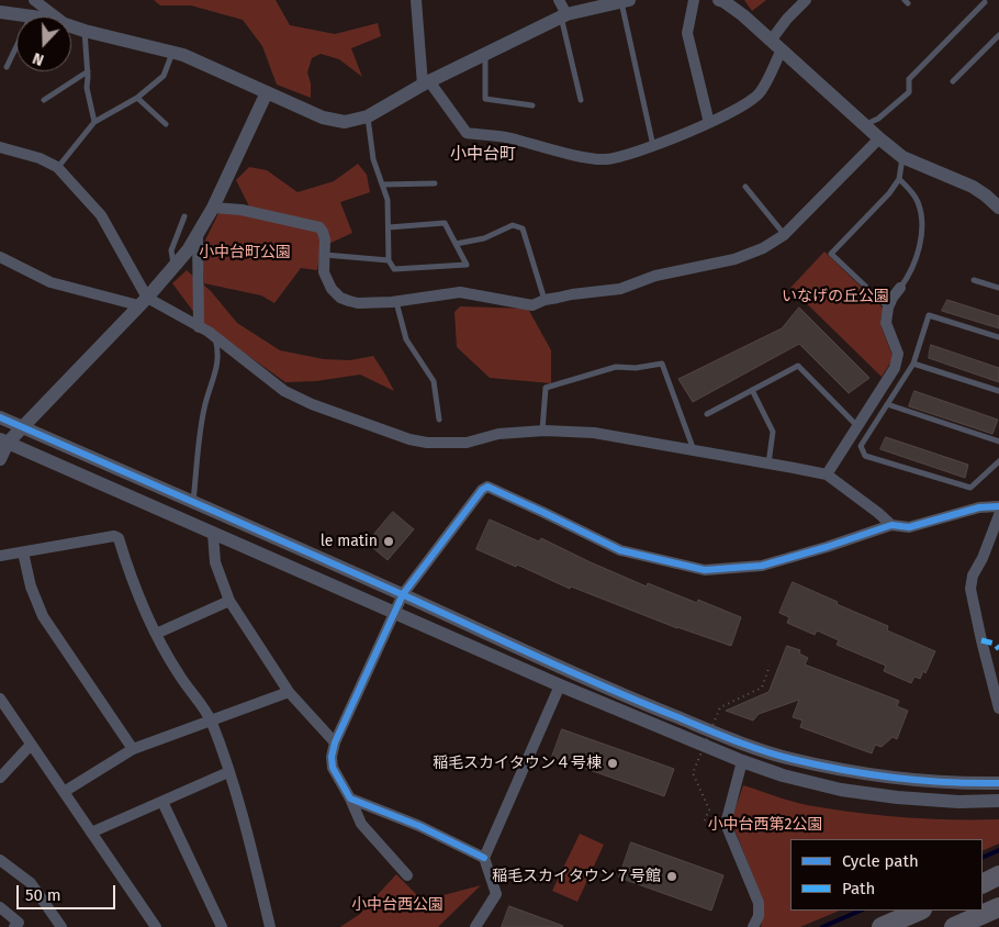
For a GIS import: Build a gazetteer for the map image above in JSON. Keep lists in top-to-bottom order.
{
  "districts": ["小中台町"],
  "parks": [
    "小中台町公園",
    "いなげの丘公園",
    "小中台西第2公園",
    "小中台西公園"
  ],
  "places": ["le matin", "稲毛スカイタウン４号棟", "稲毛スカイタウン７号館"],
  "legend": ["Cycle path", "Path"],
  "scale_bar": "50 m",
  "north": "bottom"
}
